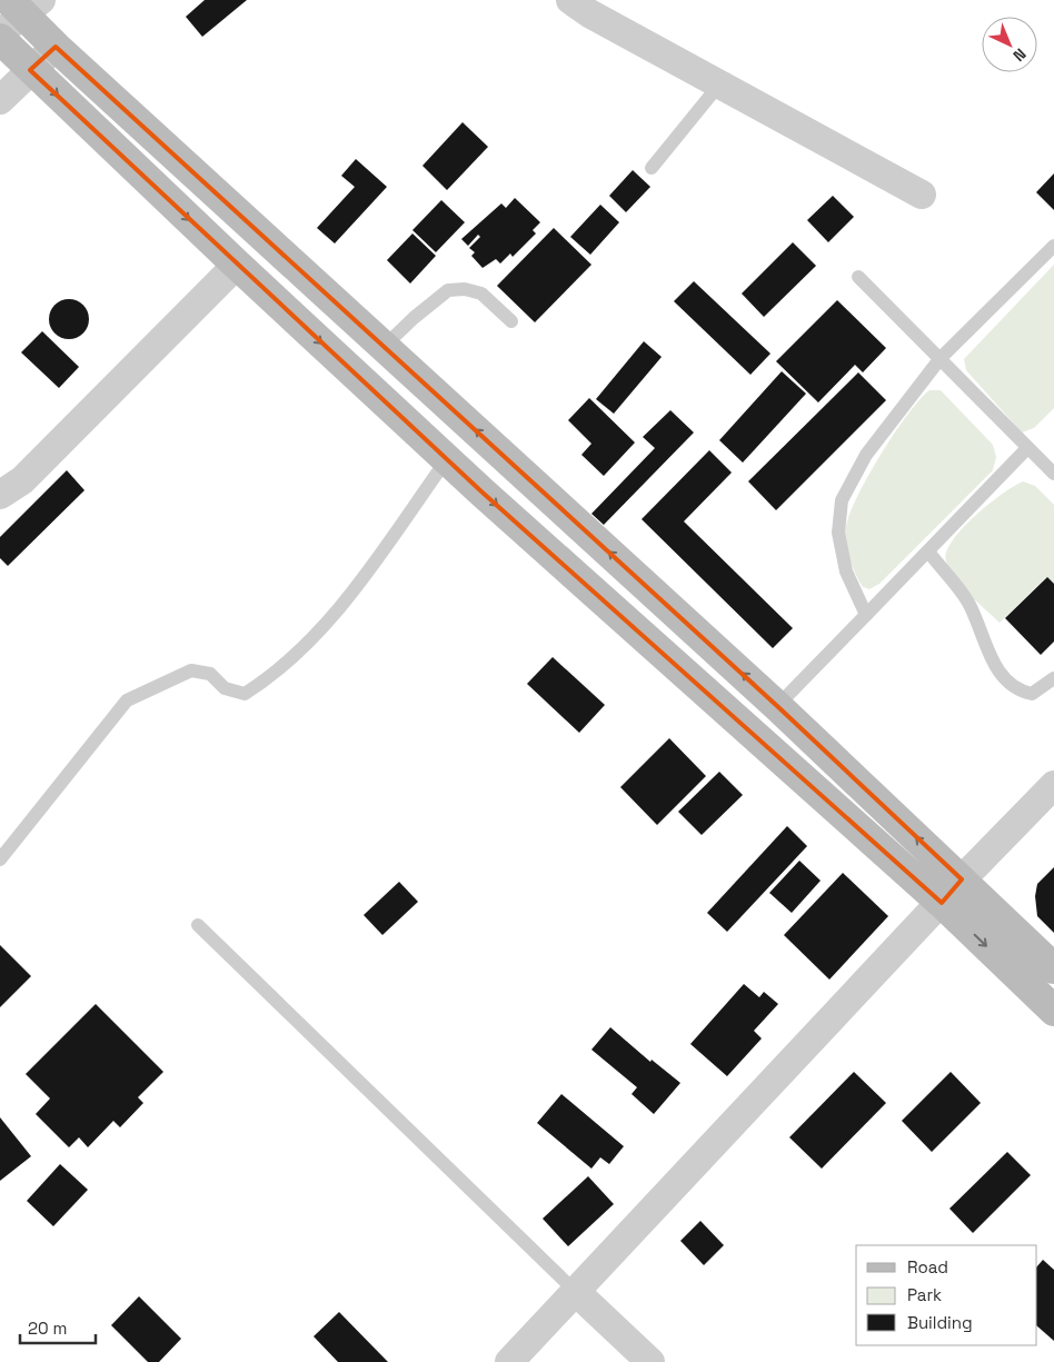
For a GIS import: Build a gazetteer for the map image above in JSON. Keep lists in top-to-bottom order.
{
  "legend": ["Road", "Park", "Building"],
  "scale_bar": "20 m",
  "north": "bottom right"
}
